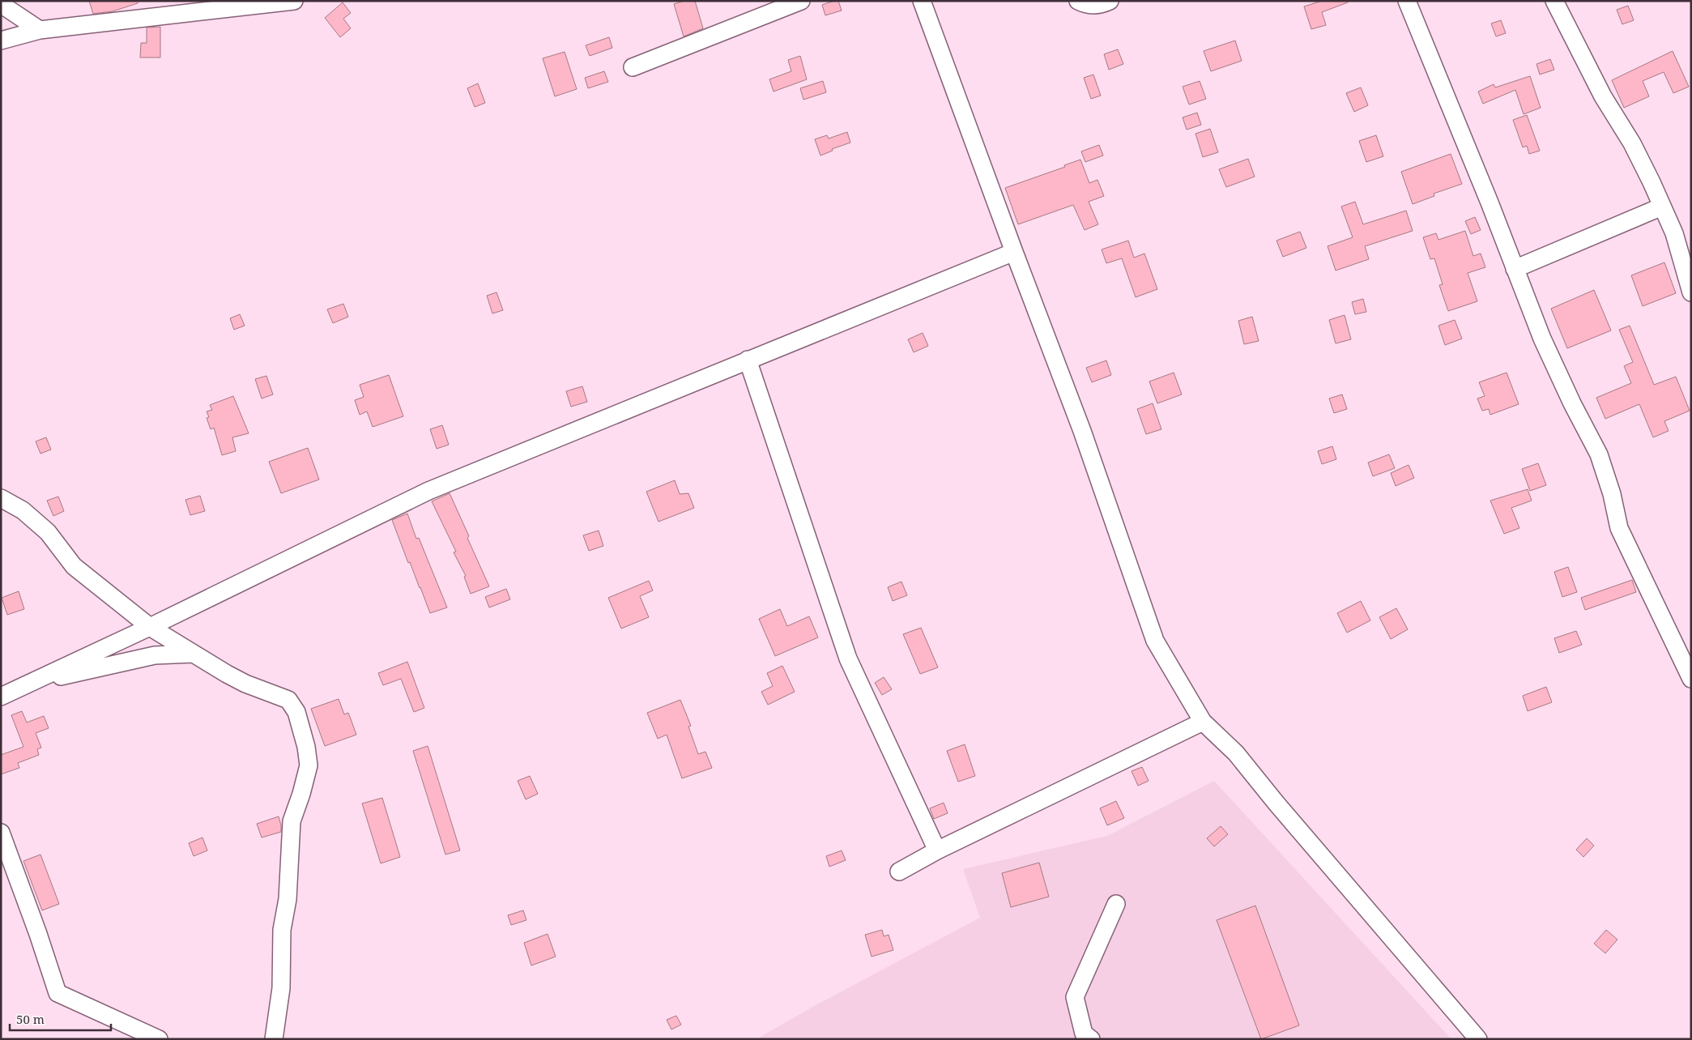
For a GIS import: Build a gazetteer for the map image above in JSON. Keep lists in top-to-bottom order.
{
  "scale_bar": "50 m"
}
